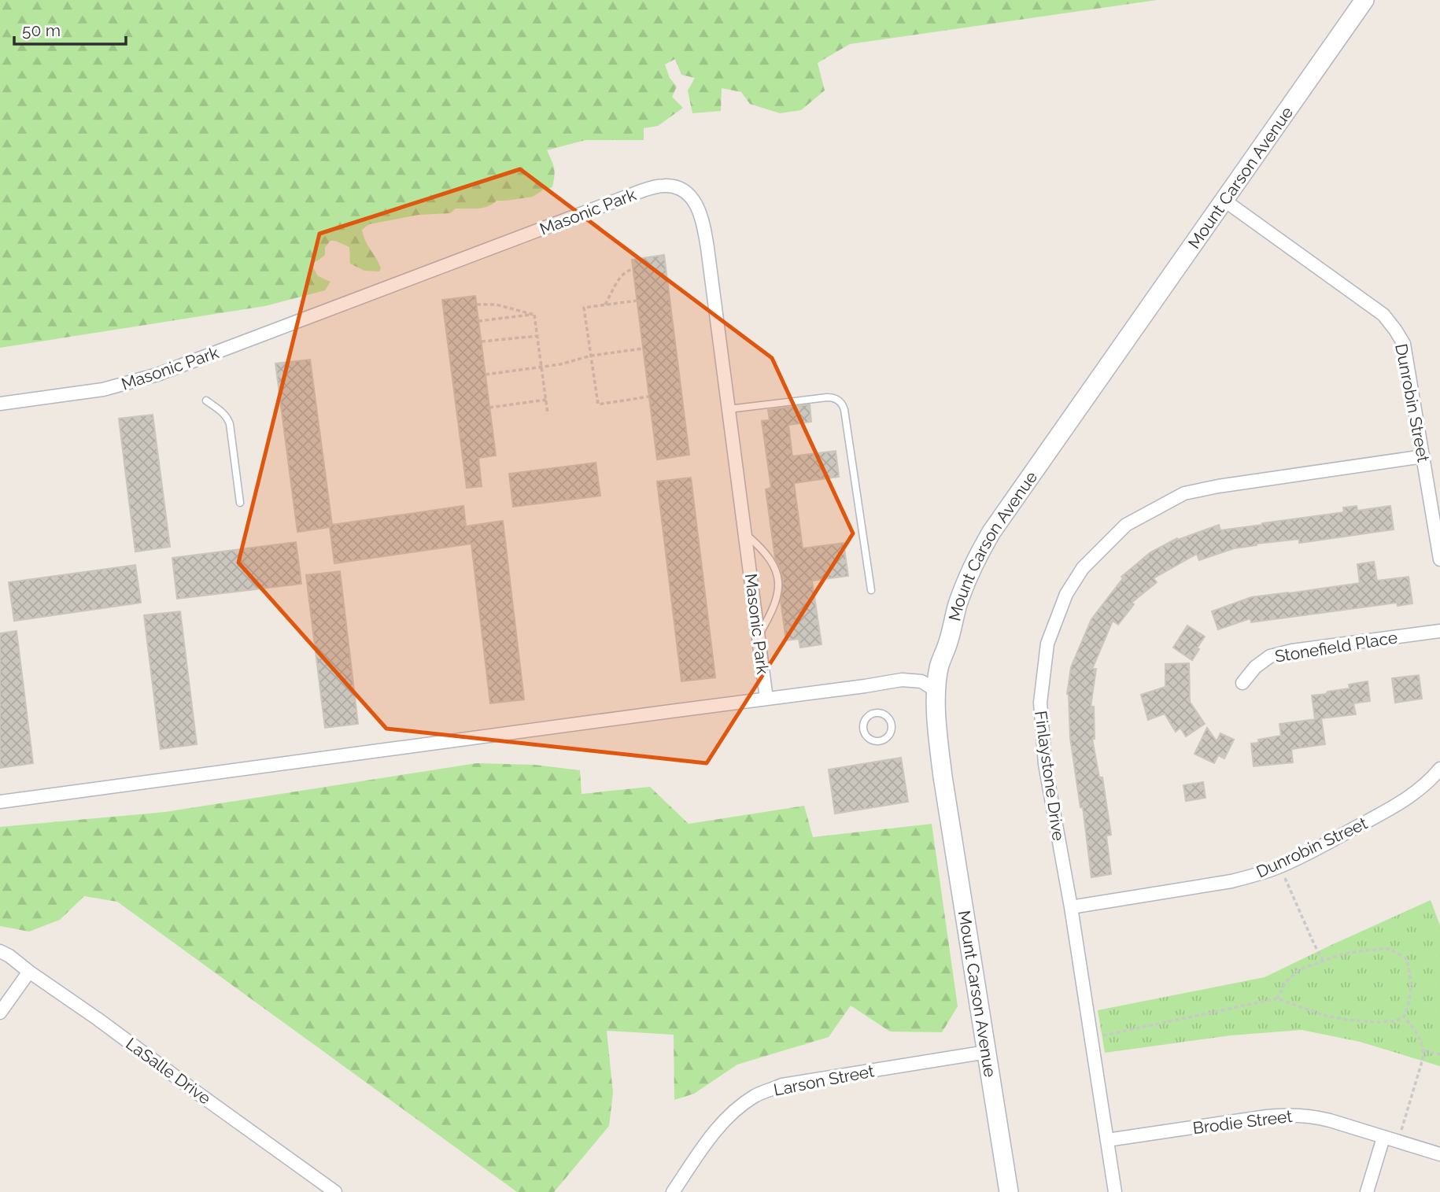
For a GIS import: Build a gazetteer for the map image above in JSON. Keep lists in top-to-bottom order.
{
  "streets": {
    "main road": ["Mount Carson Avenue"],
    "street": [
      "Masonic Park",
      "Dunrobin Street",
      "Stonefield Place",
      "Finlaystone Drive",
      "LaSalle Drive",
      "Larson Street",
      "Brodie Street"
    ]
  },
  "crossings": [
    ["Mount Carson Avenue", "Masonic Park"],
    ["Mount Carson Avenue", "Dunrobin Street"],
    ["Mount Carson Avenue", "Larson Street"],
    ["Dunrobin Street", "Finlaystone Drive"],
    ["Finlaystone Drive", "Brodie Street"]
  ],
  "scale_bar": "50 m"
}
